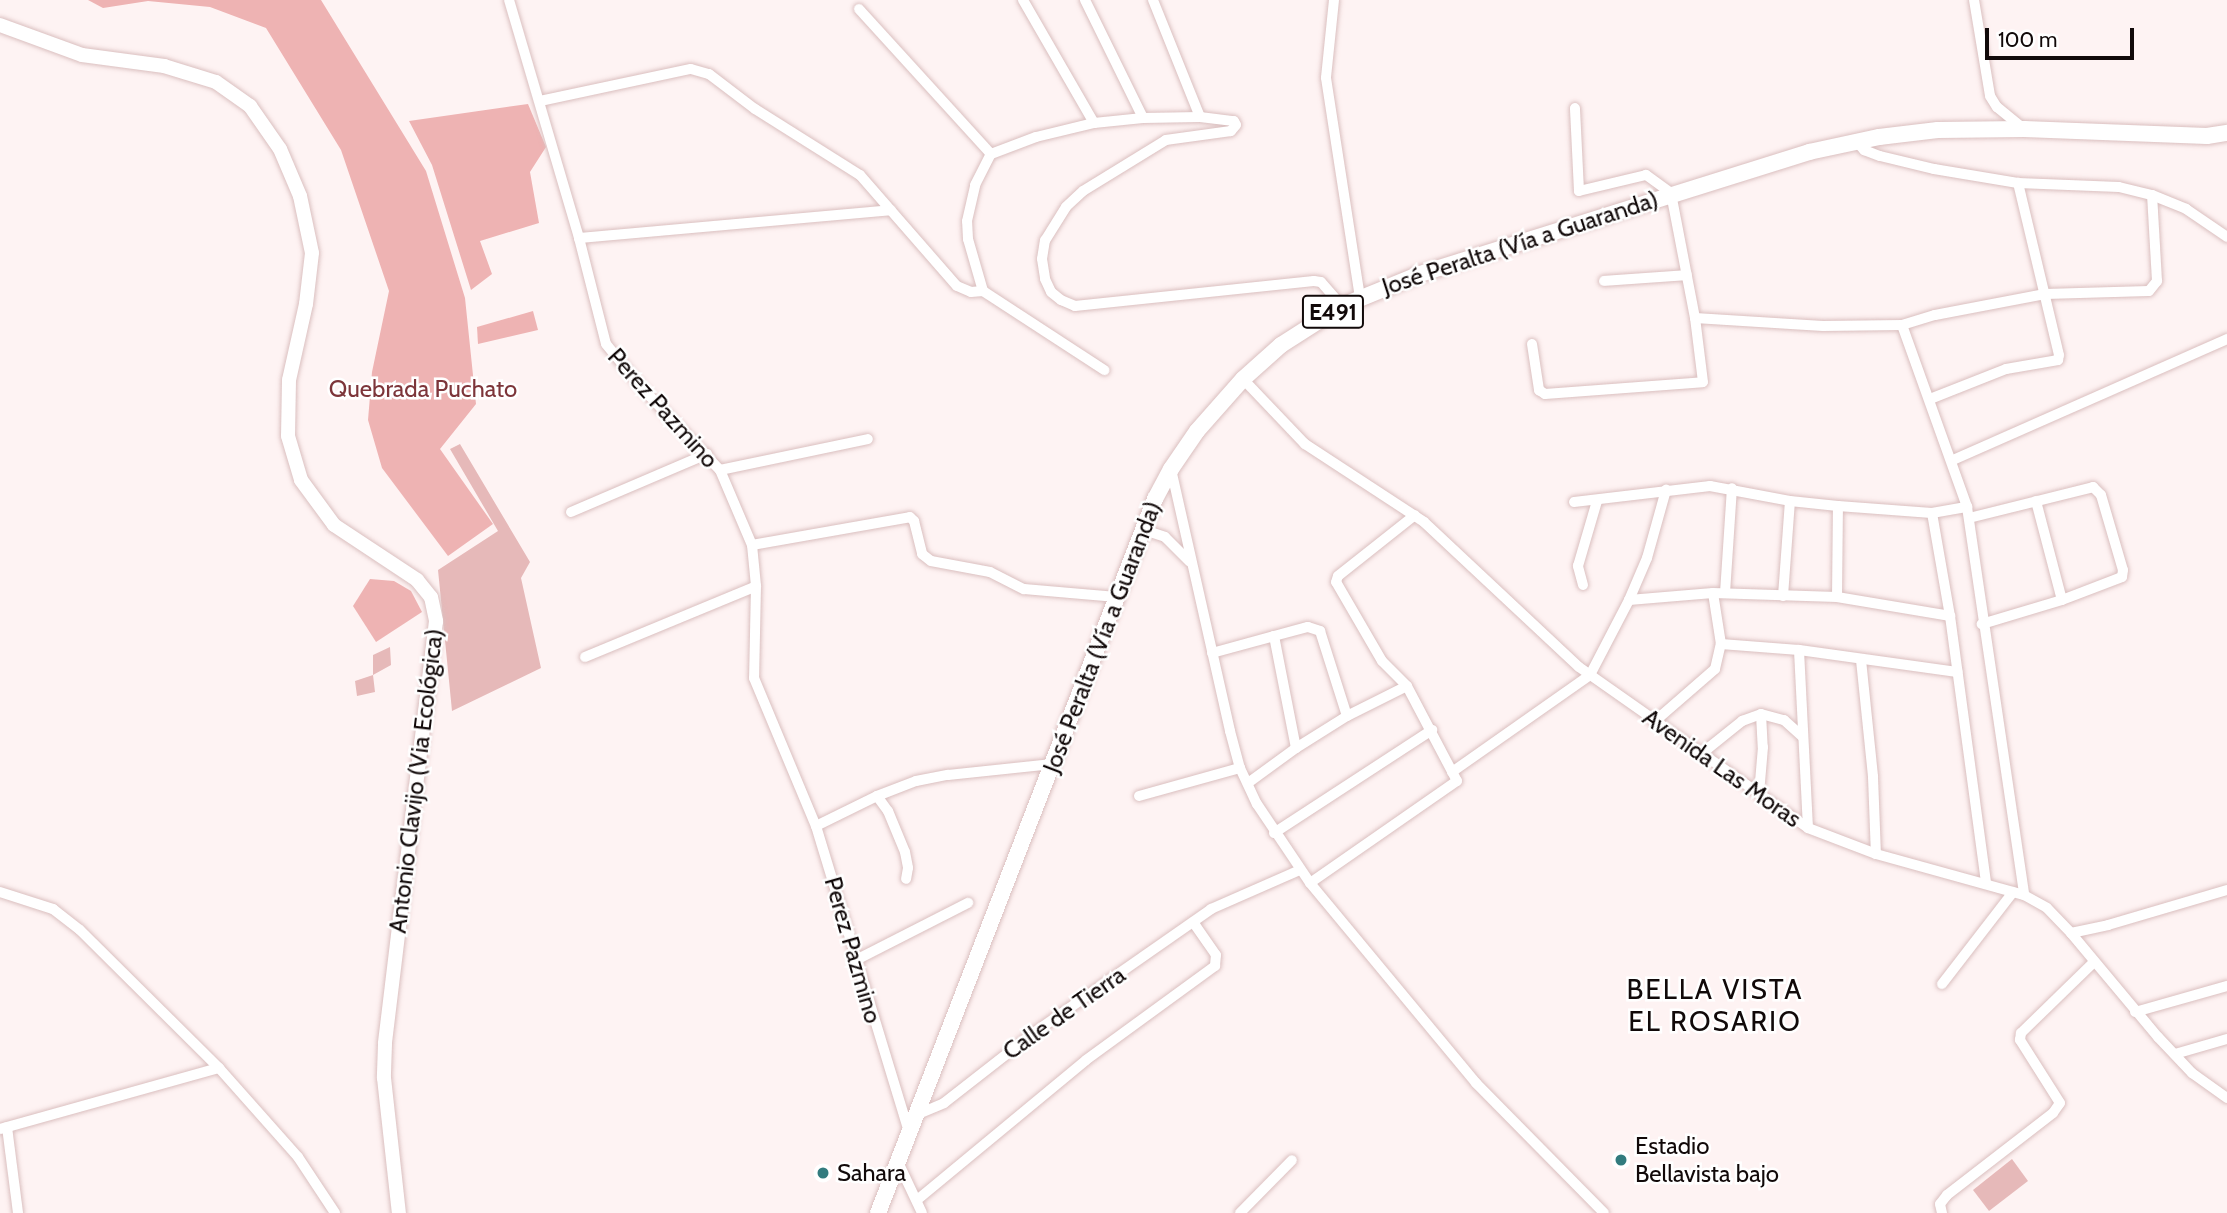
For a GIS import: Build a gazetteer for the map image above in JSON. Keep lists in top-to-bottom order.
{
  "streets": {
    "highway": ["José Peralta (Vía a Guaranda)", "E491"],
    "main road": ["Antonio Clavijo (Via Ecológica)"],
    "street": ["Perez Pazmino", "Avenida Las Moras", "Calle de Tierra"]
  },
  "crossings": [
    ["José Peralta (Vía a Guaranda)", "Perez Pazmino"],
    ["José Peralta (Vía a Guaranda)", "Avenida Las Moras"],
    ["José Peralta (Vía a Guaranda)", "Calle de Tierra"]
  ],
  "districts": ["BELLA VISTA EL ROSARIO"],
  "parks": ["Quebrada Puchato"],
  "places": ["Estadio Bellavista bajo", "Sahara"],
  "scale_bar": "100 m"
}
